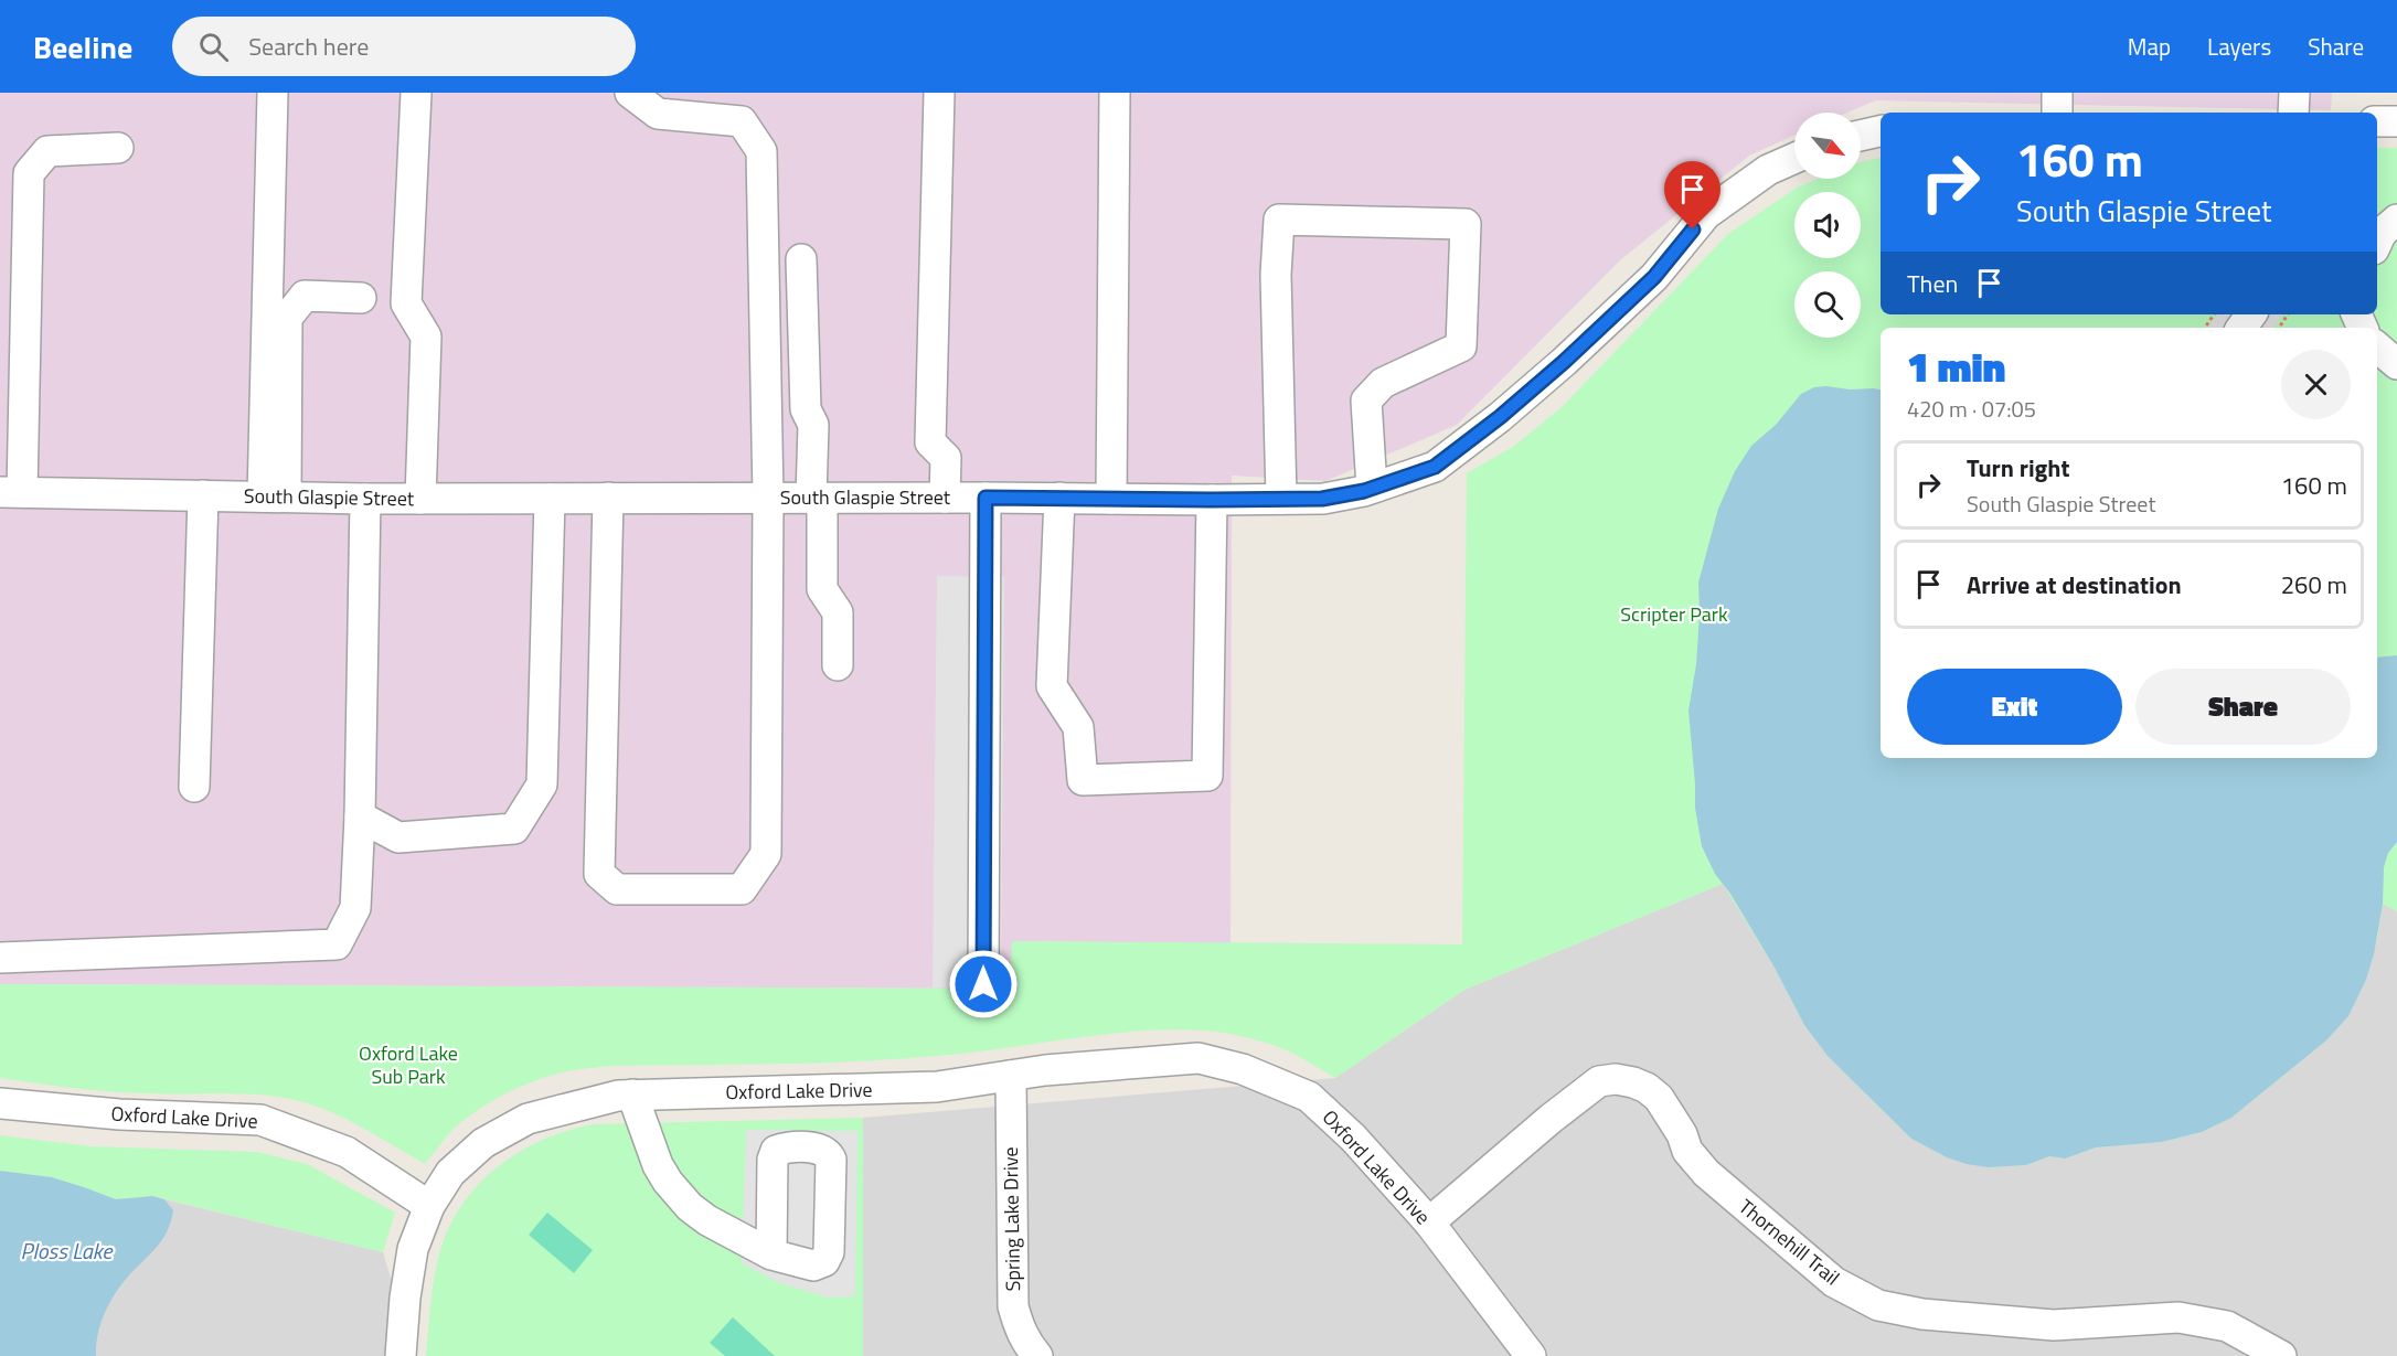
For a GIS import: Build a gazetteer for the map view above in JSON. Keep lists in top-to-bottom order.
{
  "streets": {
    "street": [
      "South Glaspie Street",
      "Oxford Lake Drive",
      "Spring Lake Drive",
      "Thornehill Trail"
    ]
  },
  "crossings": [
    ["Oxford Lake Drive", "Spring Lake Drive"],
    ["Oxford Lake Drive", "Thornehill Trail"]
  ],
  "water": ["Ploss Lake"],
  "parks": ["Scripter Park", "Oxford Lake Sub Park"],
  "north": "bottom right",
  "page": {
    "header": "Beeline",
    "search": "Search here",
    "nav": ["Map", "Layers", "Share"],
    "turn": ["160 m", "South Glaspie Street"],
    "then": "Then",
    "heading": ["1 min", "420 m · 07:05"],
    "list": [
      {
        "name": "Turn right",
        "note": "South Glaspie Street",
        "value": "160 m"
      },
      {
        "name": "Arrive at destination",
        "value": "260 m"
      }
    ],
    "buttons": ["Exit", "Share"]
  }
}
